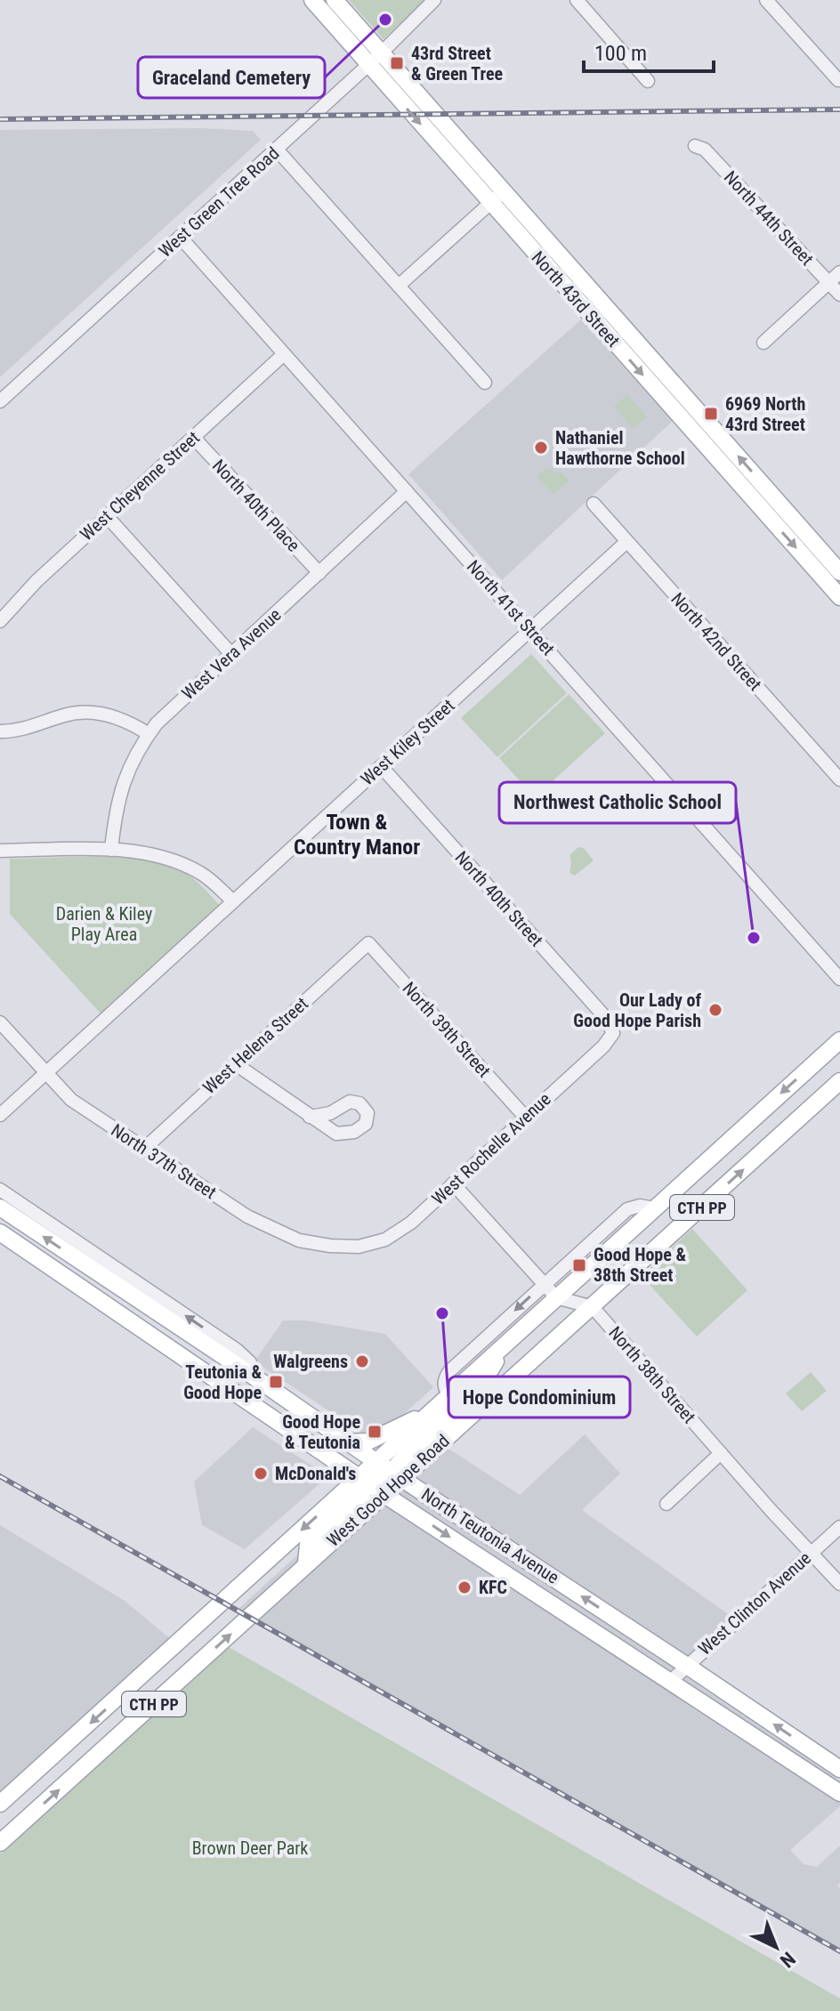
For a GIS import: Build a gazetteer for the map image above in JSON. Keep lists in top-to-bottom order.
{
  "streets": {
    "main road": [
      "North 43rd Street",
      "CTH PP",
      "West Good Hope Road",
      "North Teutonia Avenue"
    ],
    "street": [
      "West Green Tree Road",
      "North 44th Street",
      "West Cheyenne Street",
      "North 40th Place",
      "North 41st Street",
      "North 42nd Street",
      "West Vera Avenue",
      "West Kiley Street",
      "North 40th Street",
      "North 39th Street",
      "West Helena Street",
      "West Rochelle Avenue",
      "North 37th Street",
      "North 38th Street",
      "West Clinton Avenue"
    ]
  },
  "crossings": [
    ["West Green Tree Road", "North 43rd Street"],
    ["West Green Tree Road", "North 41st Street"],
    ["West Cheyenne Street", "North 40th Place"],
    ["West Cheyenne Street", "North 41st Street"],
    ["North 40th Place", "West Vera Avenue"],
    ["North 41st Street", "West Vera Avenue"],
    ["North 41st Street", "West Kiley Street"],
    ["North 42nd Street", "West Kiley Street"],
    ["West Kiley Street", "North 40th Street"],
    ["West Kiley Street", "North 37th Street"],
    ["North 40th Street", "West Rochelle Avenue"],
    ["North 39th Street", "West Helena Street"],
    ["North 39th Street", "West Rochelle Avenue"],
    ["West Helena Street", "North 37th Street"],
    ["West Rochelle Avenue", "North 37th Street"],
    ["CTH PP", "West Good Hope Road"],
    ["North 38th Street", "West Good Hope Road"],
    ["North 38th Street", "West Clinton Avenue"],
    ["West Good Hope Road", "North Teutonia Avenue"],
    ["North Teutonia Avenue", "West Clinton Avenue"]
  ],
  "districts": ["Town & Country Manor"],
  "parks": ["Darien & Kiley Play Area", "Brown Deer Park"],
  "places": {
    "other": [
      "Graceland Cemetery",
      "Nathaniel Hawthorne School",
      "Northwest Catholic School",
      "Our Lady of Good Hope Parish",
      "Hope Condominium",
      "Walgreens",
      "McDonald's",
      "KFC"
    ],
    "transit": [
      "43rd Street & Green Tree",
      "6969 North 43rd Street",
      "Good Hope & 38th Street",
      "Teutonia & Good Hope",
      "Good Hope & Teutonia"
    ]
  },
  "scale_bar": "100 m",
  "north": "bottom right"
}
